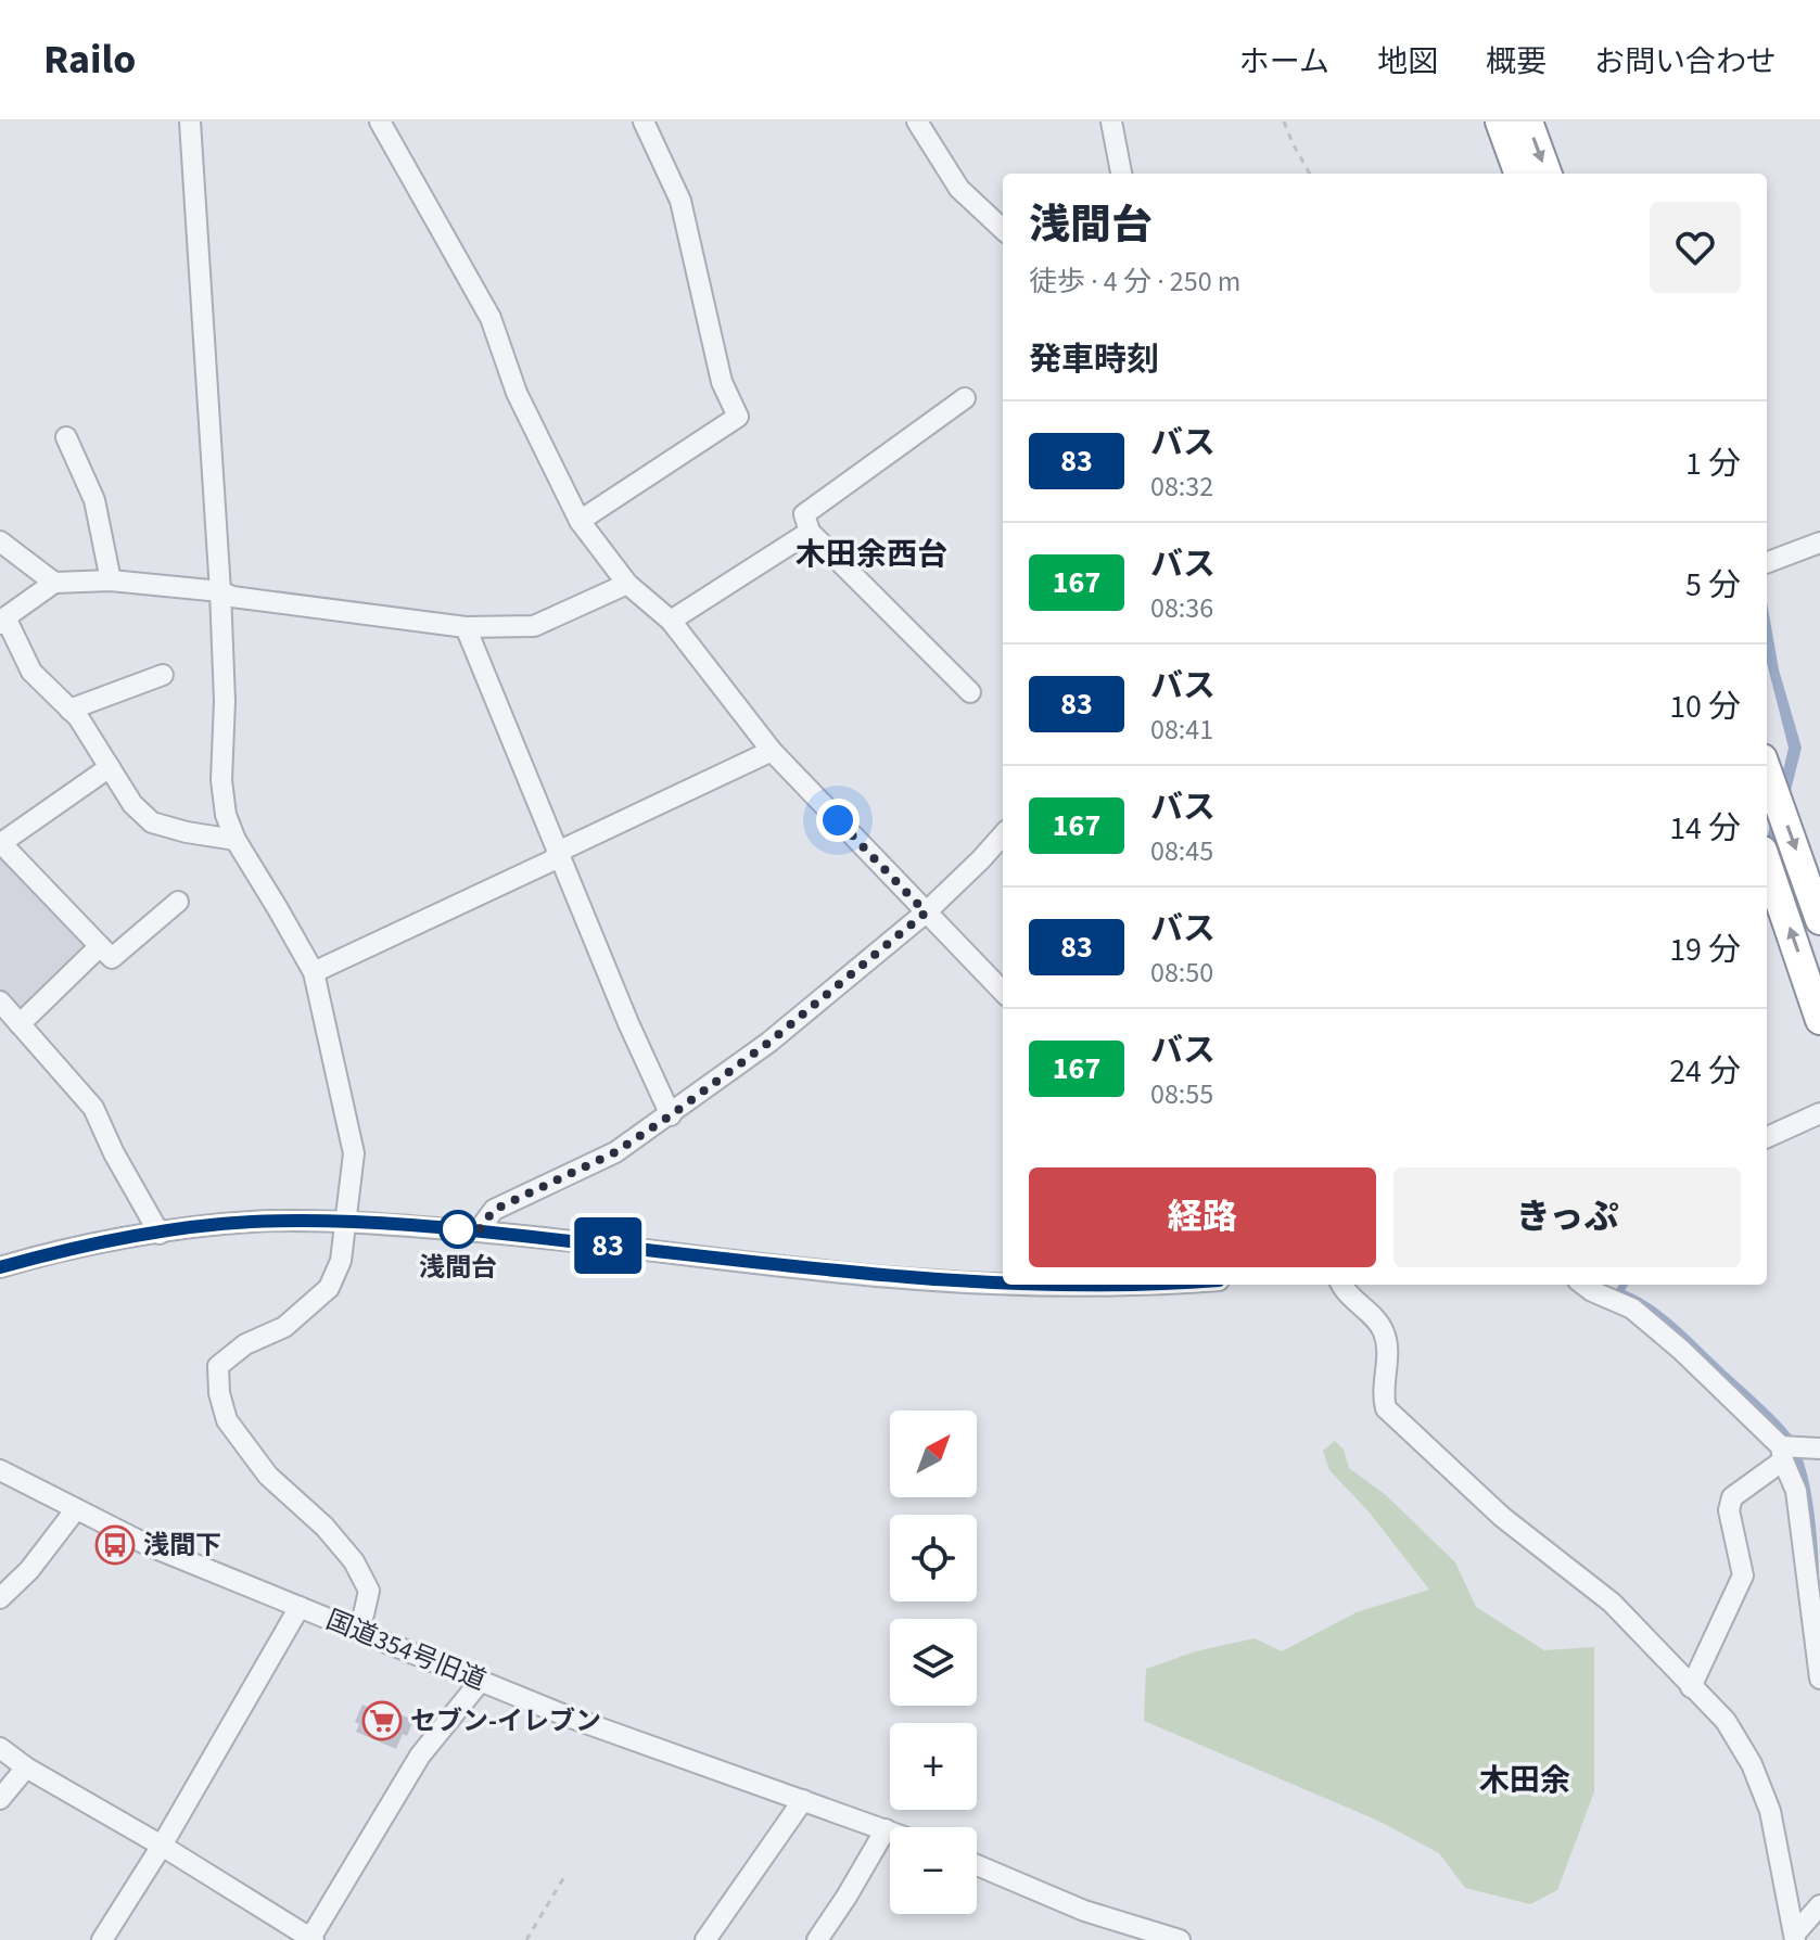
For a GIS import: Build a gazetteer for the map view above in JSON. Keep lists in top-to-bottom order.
{
  "streets": {
    "street": ["国道354号旧道"]
  },
  "districts": ["木田余西台", "木田余"],
  "places": {
    "other": ["浅間台"],
    "bus stop": ["浅間下"],
    "supermarket": ["セブン-イレブン"]
  },
  "lines": ["bus line 83"],
  "north": "top right",
  "page": {
    "header": "Railo",
    "nav": [
      "ホーム",
      "地図",
      "概要",
      "お問い合わせ"
    ],
    "on_map": "83",
    "heading": [
      ["浅間台", "徒歩 · 4 分 · 250 m"],
      "発車時刻"
    ],
    "list": [
      {
        "mark": "83",
        "name": "バス",
        "note": "08:32",
        "value": "1 分"
      },
      {
        "mark": "167",
        "name": "バス",
        "note": "08:36",
        "value": "5 分"
      },
      {
        "mark": "83",
        "name": "バス",
        "note": "08:41",
        "value": "10 分"
      },
      {
        "mark": "167",
        "name": "バス",
        "note": "08:45",
        "value": "14 分"
      },
      {
        "mark": "83",
        "name": "バス",
        "note": "08:50",
        "value": "19 分"
      },
      {
        "mark": "167",
        "name": "バス",
        "note": "08:55",
        "value": "24 分"
      }
    ],
    "buttons": ["経路", "きっぷ"],
    "map_buttons": ["+", "−"]
  }
}
